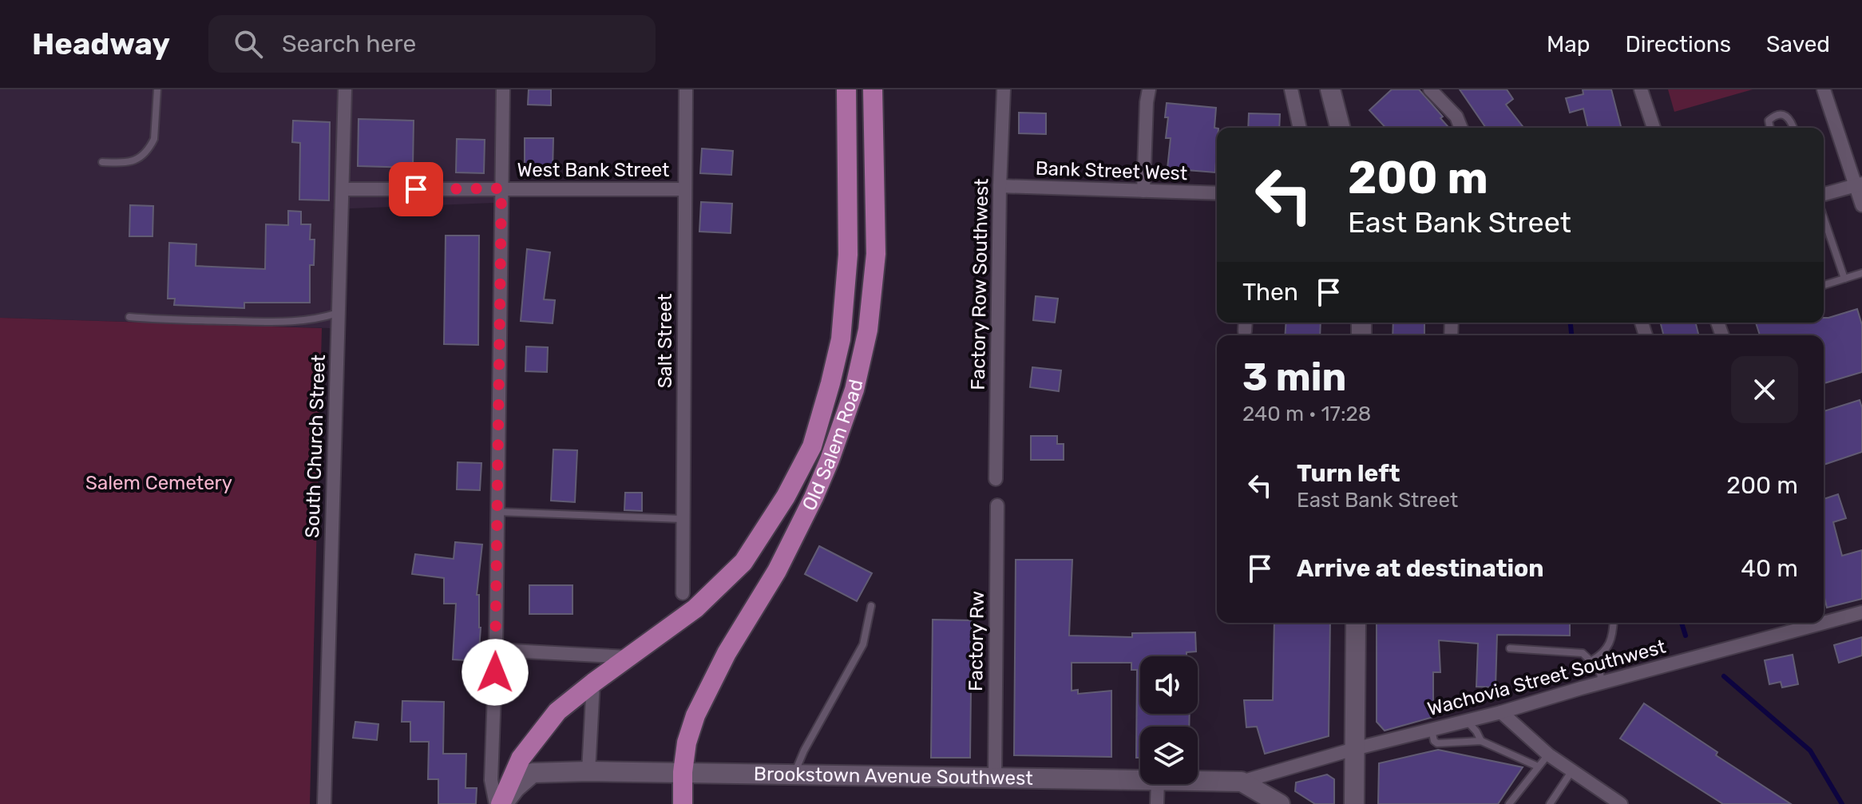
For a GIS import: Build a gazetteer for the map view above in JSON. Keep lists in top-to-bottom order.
{
  "streets": {
    "main road": ["Old Salem Road"],
    "street": [
      "West Bank Street",
      "Bank Street West",
      "Factory Row Southwest",
      "Salt Street",
      "South Church Street",
      "Factory Rw",
      "Wachovia Street Southwest",
      "Brookstown Avenue Southwest"
    ]
  },
  "crossings": [
    ["West Bank Street", "Salt Street"],
    ["West Bank Street", "South Church Street"],
    ["Bank Street West", "Factory Row Southwest"],
    ["Old Salem Road", "Brookstown Avenue Southwest"],
    ["Factory Rw", "Brookstown Avenue Southwest"],
    ["Wachovia Street Southwest", "Brookstown Avenue Southwest"]
  ],
  "parks": ["Salem Cemetery"],
  "page": {
    "header": "Headway",
    "search": "Search here",
    "nav": ["Map", "Directions", "Saved"],
    "turn": ["200 m", "East Bank Street"],
    "then": "Then",
    "heading": ["3 min", "240 m · 17:28"],
    "list": [
      {
        "name": "Turn left",
        "note": "East Bank Street",
        "value": "200 m"
      },
      {
        "name": "Arrive at destination",
        "value": "40 m"
      }
    ]
  }
}
